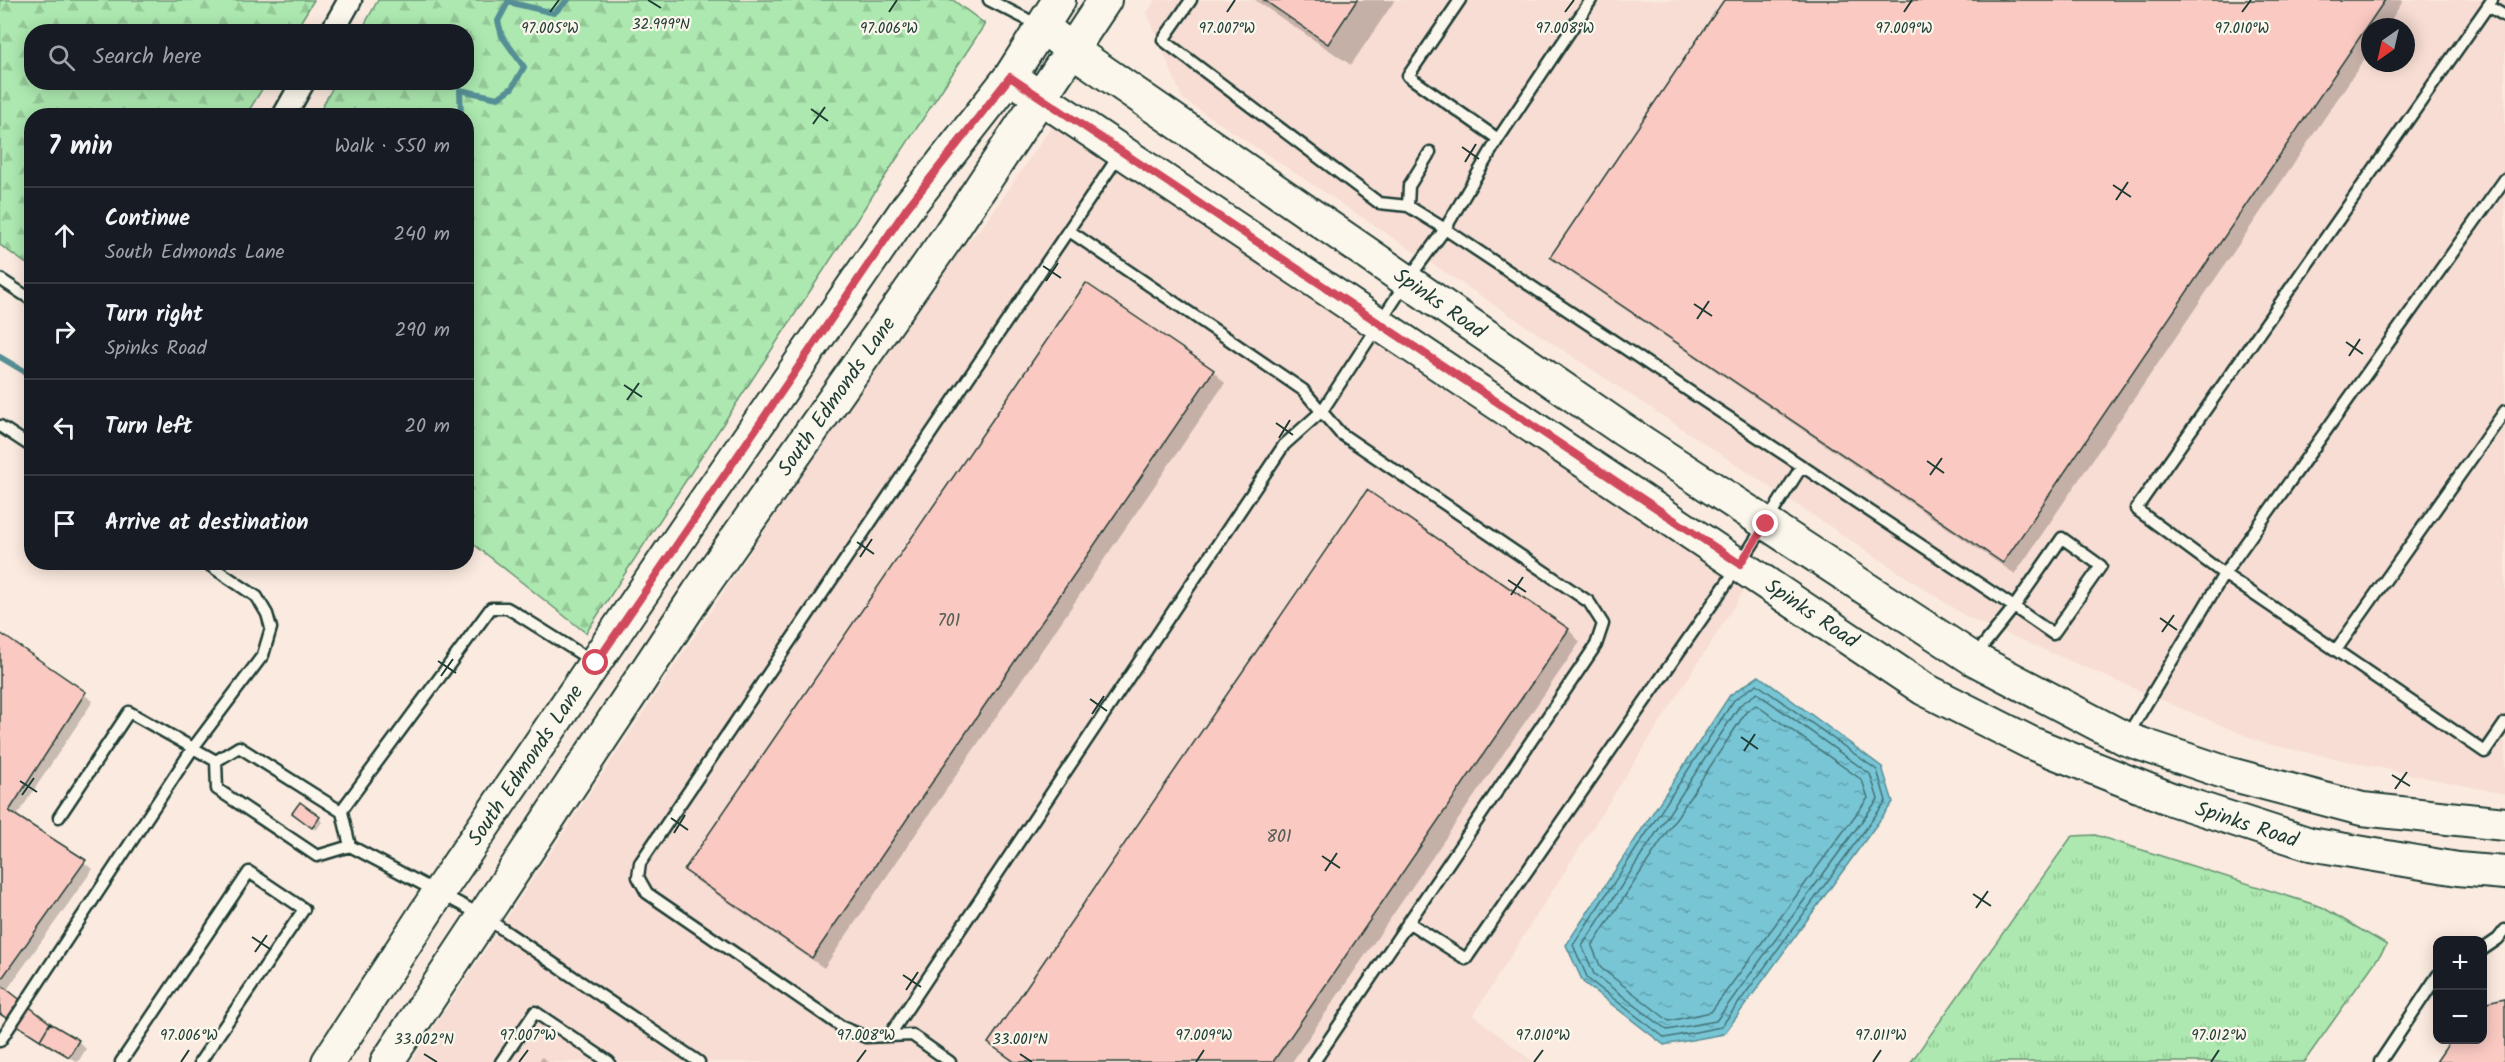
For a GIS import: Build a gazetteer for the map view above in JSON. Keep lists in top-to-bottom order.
{
  "streets": {
    "main road": ["Spinks Road", "South Edmonds Lane"]
  },
  "crossings": [
    ["Spinks Road", "South Edmonds Lane"]
  ],
  "house_numbers": ["701", "801"],
  "north": "bottom left",
  "page": {
    "search": "Search here",
    "heading": ["7 min", "Walk · 550 m"],
    "list": [
      ["Continue", "South Edmonds Lane", "240 m"],
      ["Turn right", "Spinks Road", "290 m"],
      ["Turn left", "20 m"],
      "Arrive at destination"
    ],
    "map_buttons": ["+", "−"]
  },
  "coordinates": [
    "32.999°N",
    "97.005°W",
    "97.006°W",
    "97.007°W",
    "97.008°W",
    "97.009°W",
    "97.010°W",
    "97.011°W",
    "97.012°W",
    "33.002°N",
    "33.001°N"
  ]
}
